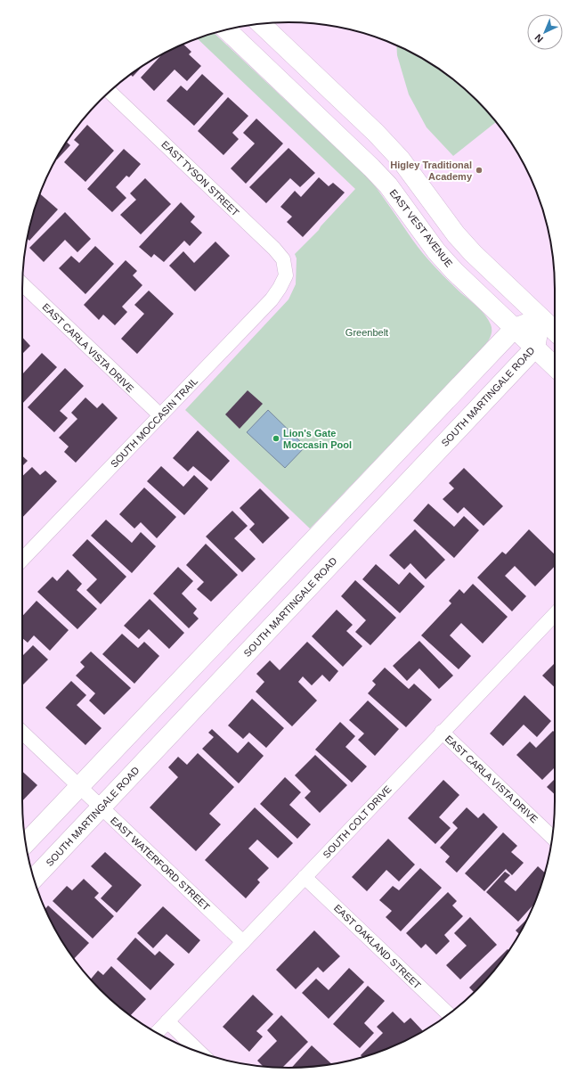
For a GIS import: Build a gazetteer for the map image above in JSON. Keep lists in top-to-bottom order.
{
  "streets": {
    "street": [
      "EAST TYSON STREET",
      "EAST VEST AVENUE",
      "EAST CARLA VISTA DRIVE",
      "SOUTH MARTINGALE ROAD",
      "SOUTH MOCCASIN TRAIL",
      "SOUTH COLT DRIVE",
      "EAST WATERFORD STREET",
      "EAST OAKLAND STREET"
    ]
  },
  "crossings": [
    ["EAST TYSON STREET", "SOUTH MOCCASIN TRAIL"],
    ["EAST VEST AVENUE", "SOUTH MARTINGALE ROAD"],
    ["EAST CARLA VISTA DRIVE", "SOUTH MOCCASIN TRAIL"],
    ["EAST CARLA VISTA DRIVE", "SOUTH COLT DRIVE"],
    ["SOUTH MARTINGALE ROAD", "EAST WATERFORD STREET"],
    ["SOUTH COLT DRIVE", "EAST WATERFORD STREET"],
    ["SOUTH COLT DRIVE", "EAST OAKLAND STREET"]
  ],
  "parks": ["Greenbelt"],
  "places": ["Higley Traditional Academy", "Lion's Gate Moccasin Pool"],
  "north": "bottom left"
}
